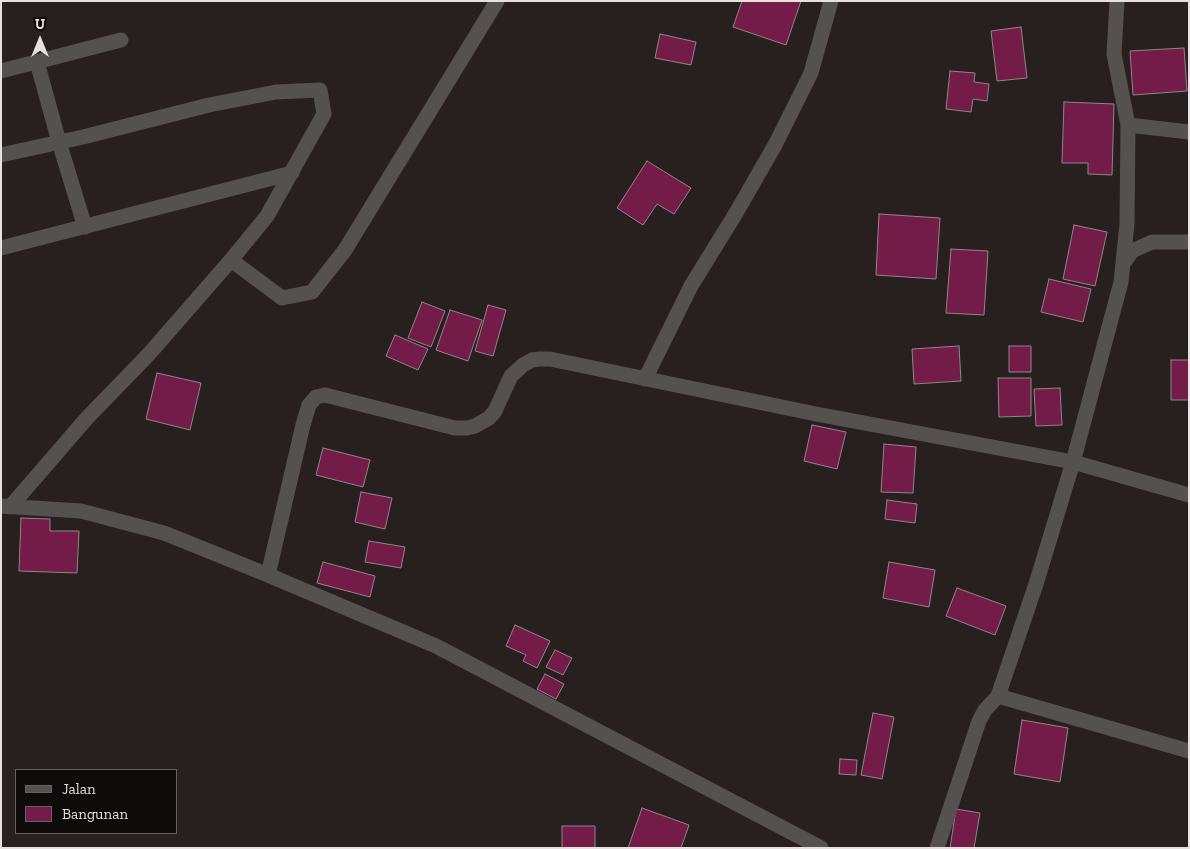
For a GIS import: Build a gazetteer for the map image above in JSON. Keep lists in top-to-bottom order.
{
  "legend": ["Jalan", "Bangunan"],
  "north": "top"
}
